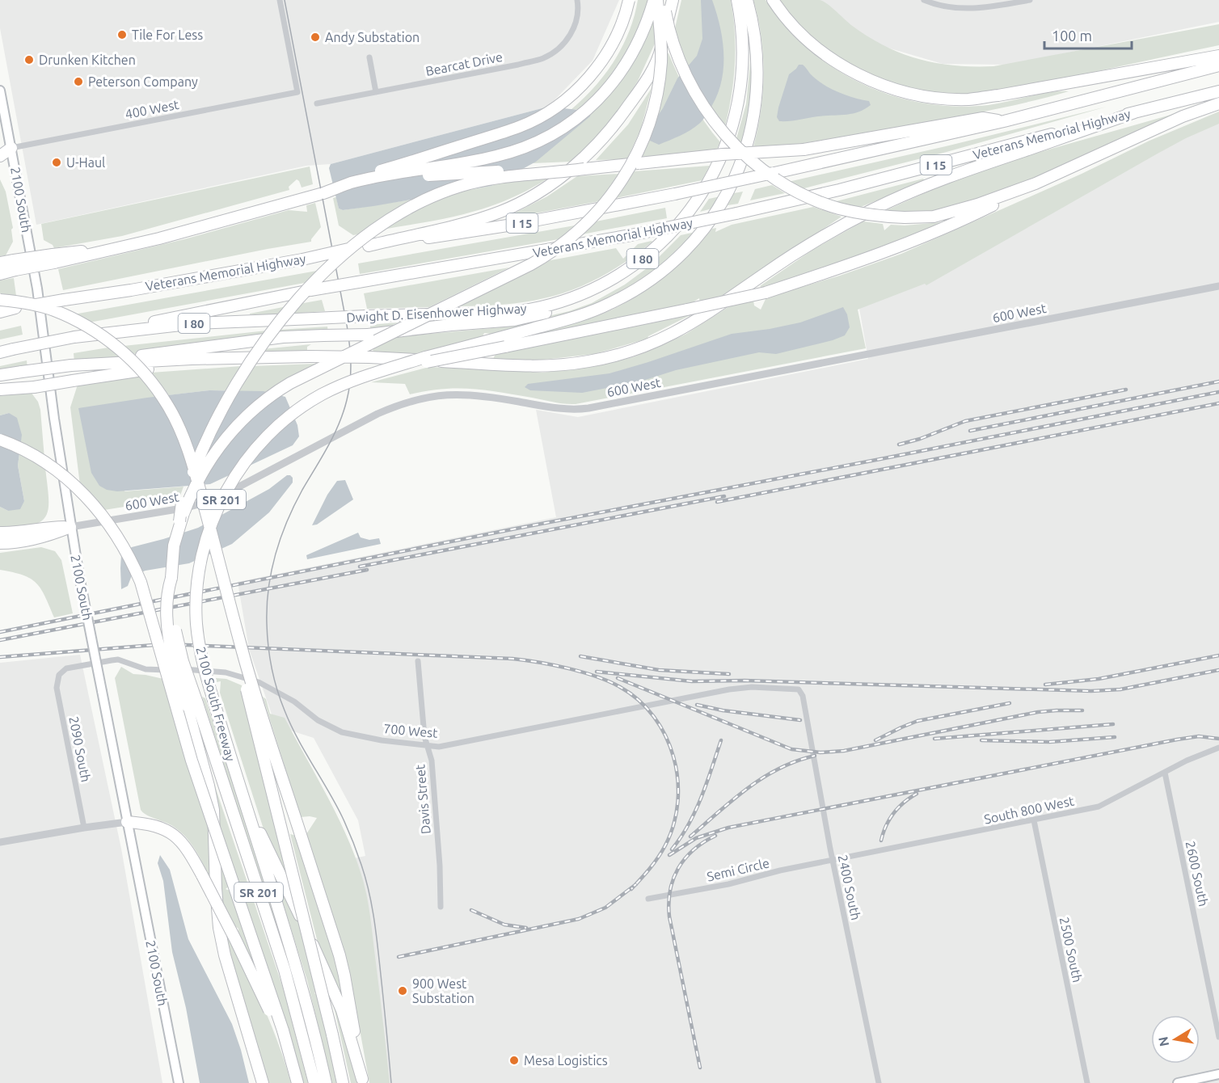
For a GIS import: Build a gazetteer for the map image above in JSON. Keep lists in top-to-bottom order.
{
  "streets": {
    "highway": [
      "Veterans Memorial Highway",
      "I 15",
      "I 80",
      "Dwight D. Eisenhower Highway",
      "SR 201",
      "2100 South Freeway"
    ],
    "main road": ["2100 South"],
    "street": [
      "Bearcat Drive",
      "400 West",
      "600 West",
      "700 West",
      "2090 South",
      "Davis Street",
      "South 800 West",
      "Semi Circle",
      "2600 South",
      "2400 South",
      "2500 South"
    ]
  },
  "crossings": [
    ["400 West", "2100 South"],
    ["Veterans Memorial Highway", "Dwight D. Eisenhower Highway"],
    ["2100 South", "600 West"],
    ["700 West", "2090 South"],
    ["700 West", "Davis Street"],
    ["700 West", "2400 South"],
    ["South 800 West", "Semi Circle"],
    ["South 800 West", "2600 South"],
    ["South 800 West", "2400 South"],
    ["South 800 West", "2500 South"],
    ["Semi Circle", "2400 South"]
  ],
  "places": [
    "Tile For Less",
    "Andy Substation",
    "Drunken Kitchen",
    "Peterson Company",
    "U-Haul",
    "900 West Substation",
    "Mesa Logistics"
  ],
  "scale_bar": "100 m",
  "north": "left"
}
